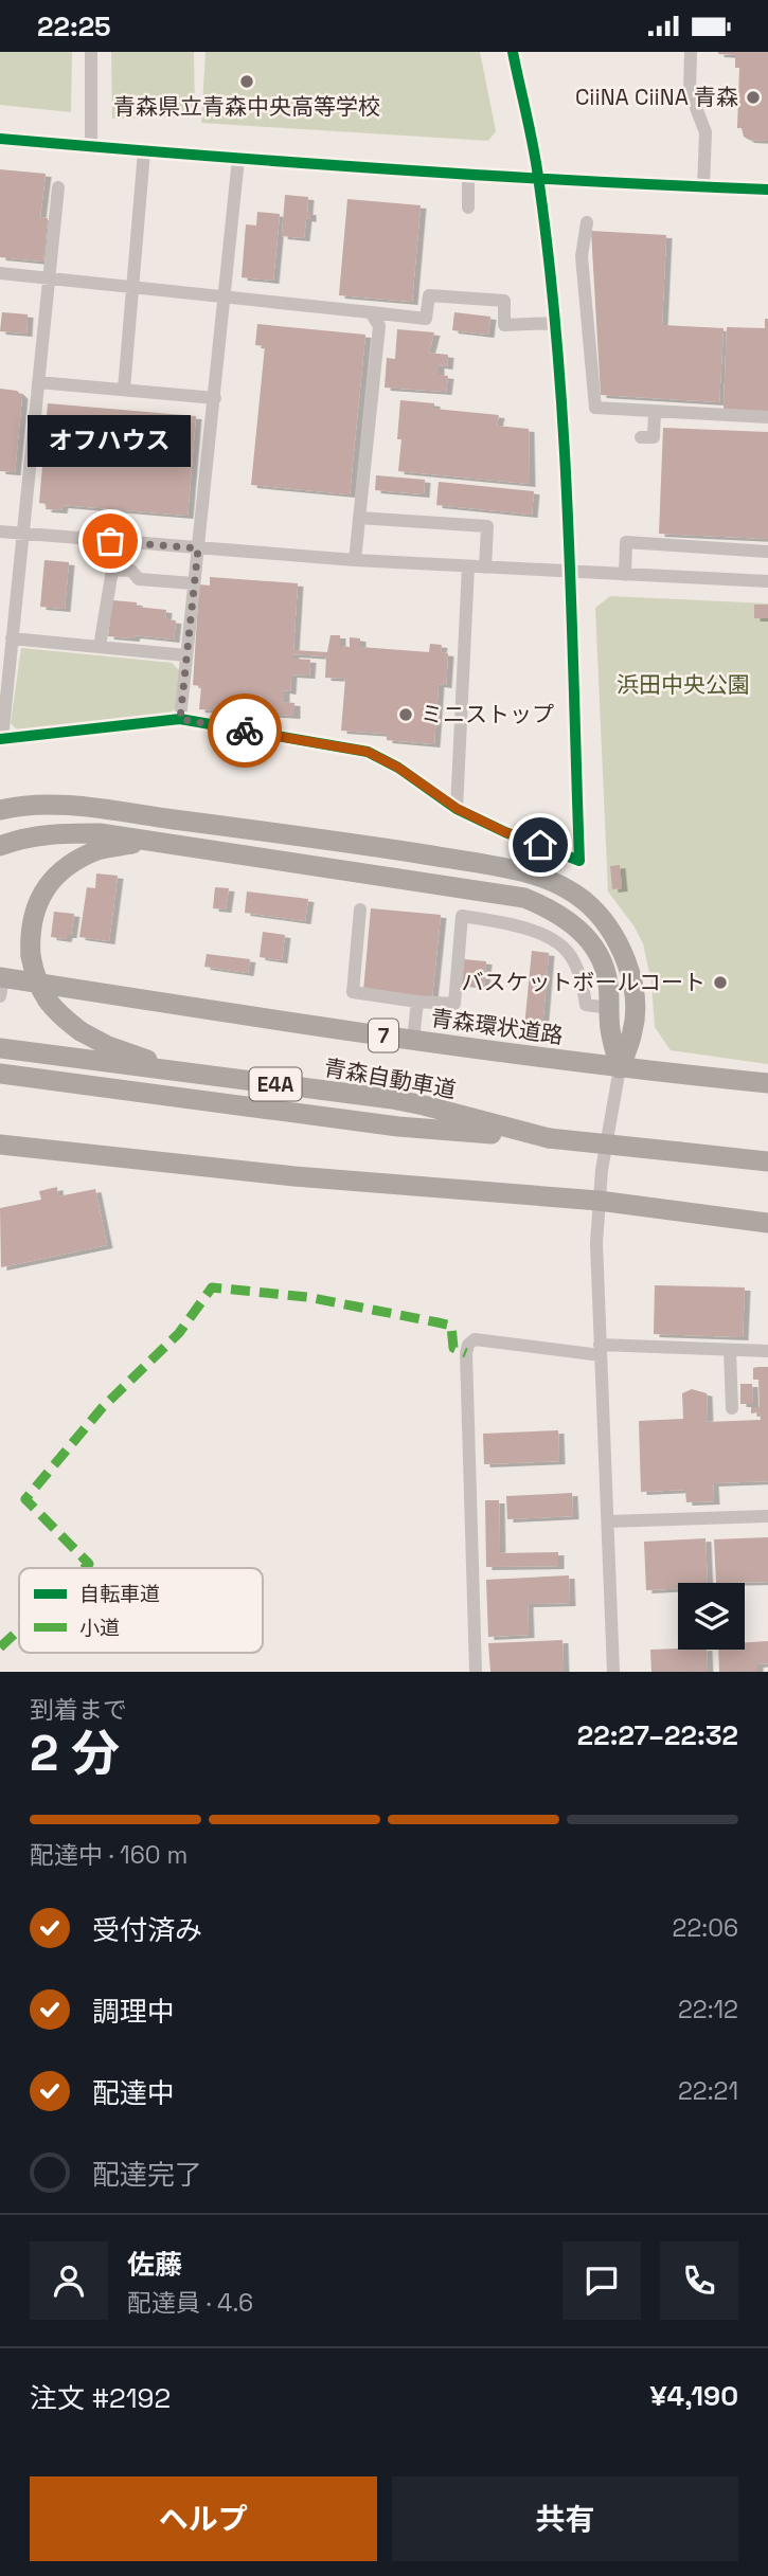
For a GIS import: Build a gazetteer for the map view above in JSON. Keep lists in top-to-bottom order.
{
  "streets": {
    "highway": [
      "青森環状道路",
      "7",
      "青森自動車道",
      "E4A"
    ]
  },
  "parks": ["浜田中央公園"],
  "places": [
    "青森県立青森中央高等学校",
    "CiiNA CiiNA 青森",
    "オフハウス",
    "ミニストップ",
    "バスケットボールコート"
  ],
  "legend": ["自転車道", "小道"],
  "page": {
    "status": "22:25",
    "bubble": "オフハウス",
    "heading": ["2 分", "到着まで", "22:27–22:32"],
    "panel": [
      "佐藤",
      "配達員 · 4.6",
      "注文 #2192",
      "¥4,190"
    ],
    "bar": "配達中 · 160 m",
    "list": [
      ["受付済み", "22:06"],
      ["調理中", "22:12"],
      ["配達中", "22:21"],
      "配達完了"
    ],
    "buttons": ["ヘルプ", "共有"]
  }
}
